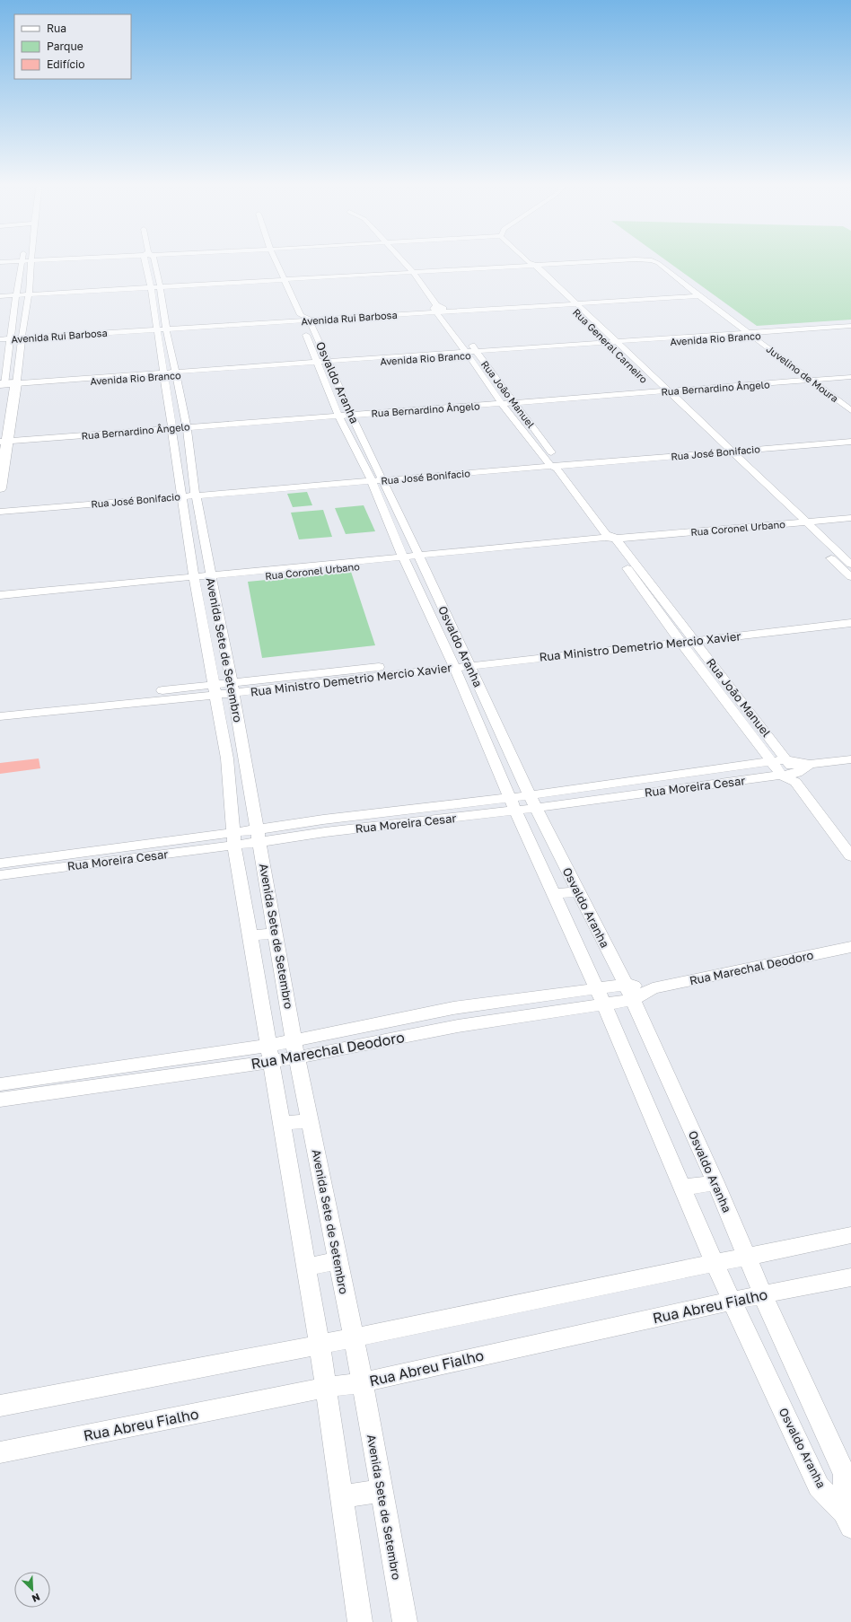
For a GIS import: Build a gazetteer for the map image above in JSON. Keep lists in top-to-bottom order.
{
  "streets": {
    "street": [
      "Avenida Rui Barbosa",
      "Avenida Rio Branco",
      "Rua General Carneiro",
      "Juvelino de Moura",
      "Osvaldo Aranha",
      "Rua Bernardino Ângelo",
      "Rua João Manuel",
      "Rua José Bonifacio",
      "Rua Coronel Urbano",
      "Rua Ministro Demetrio Mercio Xavier",
      "Avenida Sete de Setembro",
      "Rua Moreira Cesar",
      "Rua Marechal Deodoro",
      "Rua Abreu Fialho"
    ]
  },
  "crossings": [
    ["Avenida Rui Barbosa", "Rua General Carneiro"],
    ["Avenida Rui Barbosa", "Juvelino de Moura"],
    ["Avenida Rui Barbosa", "Osvaldo Aranha"],
    ["Avenida Rui Barbosa", "Rua João Manuel"],
    ["Avenida Rui Barbosa", "Avenida Sete de Setembro"],
    ["Avenida Rio Branco", "Rua General Carneiro"],
    ["Avenida Rio Branco", "Juvelino de Moura"],
    ["Avenida Rio Branco", "Osvaldo Aranha"],
    ["Avenida Rio Branco", "Rua João Manuel"],
    ["Avenida Rio Branco", "Avenida Sete de Setembro"],
    ["Rua General Carneiro", "Juvelino de Moura"],
    ["Rua General Carneiro", "Rua Bernardino Ângelo"],
    ["Rua General Carneiro", "Rua José Bonifacio"],
    ["Rua General Carneiro", "Rua Coronel Urbano"],
    ["Juvelino de Moura", "Rua Bernardino Ângelo"],
    ["Osvaldo Aranha", "Rua Bernardino Ângelo"],
    ["Osvaldo Aranha", "Rua José Bonifacio"],
    ["Osvaldo Aranha", "Rua Coronel Urbano"],
    ["Osvaldo Aranha", "Rua Ministro Demetrio Mercio Xavier"],
    ["Osvaldo Aranha", "Rua Moreira Cesar"],
    ["Osvaldo Aranha", "Rua Marechal Deodoro"],
    ["Osvaldo Aranha", "Rua Abreu Fialho"],
    ["Rua Bernardino Ângelo", "Rua João Manuel"],
    ["Rua Bernardino Ângelo", "Avenida Sete de Setembro"],
    ["Rua João Manuel", "Rua José Bonifacio"],
    ["Rua João Manuel", "Rua Coronel Urbano"],
    ["Rua João Manuel", "Rua Ministro Demetrio Mercio Xavier"],
    ["Rua João Manuel", "Rua Moreira Cesar"],
    ["Rua José Bonifacio", "Avenida Sete de Setembro"],
    ["Rua Coronel Urbano", "Avenida Sete de Setembro"],
    ["Rua Ministro Demetrio Mercio Xavier", "Avenida Sete de Setembro"],
    ["Avenida Sete de Setembro", "Rua Moreira Cesar"],
    ["Avenida Sete de Setembro", "Rua Marechal Deodoro"],
    ["Avenida Sete de Setembro", "Rua Abreu Fialho"]
  ],
  "legend": ["Rua", "Parque", "Edifício"],
  "north": "bottom right"
}
